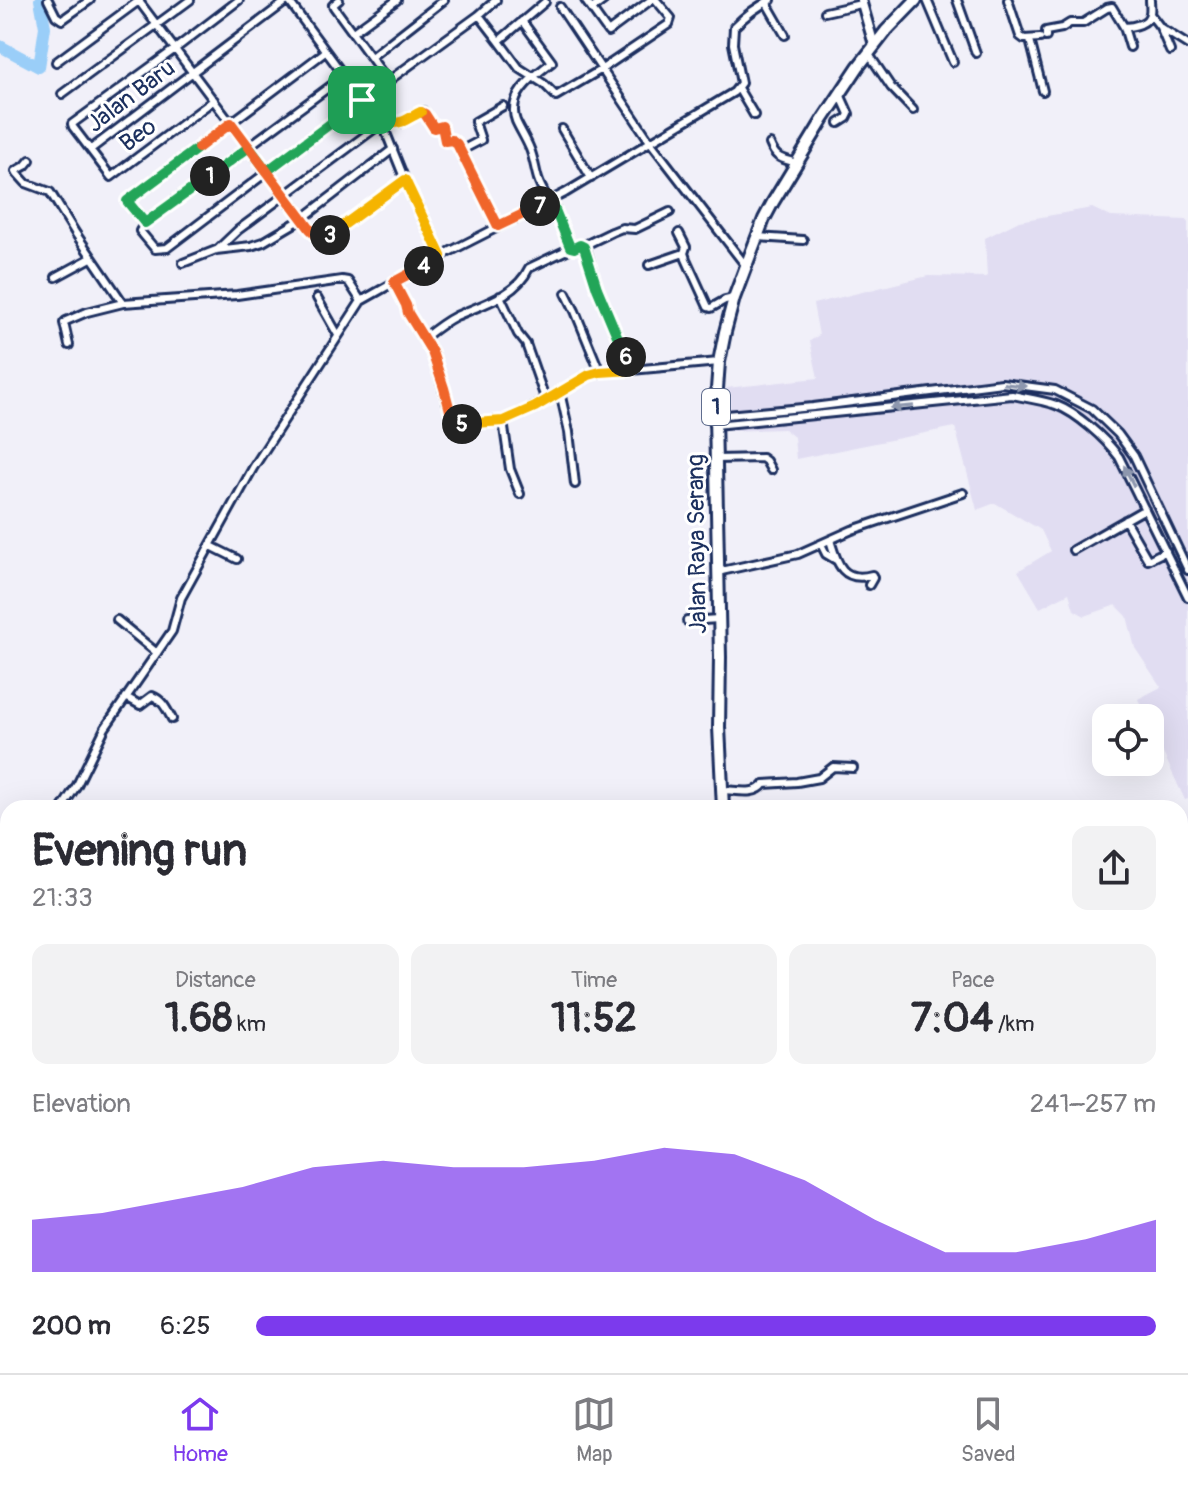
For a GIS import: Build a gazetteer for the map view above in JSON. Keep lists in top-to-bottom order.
{
  "streets": {
    "highway": ["1", "Jalan Raya Serang"],
    "street": ["Jalan Baru", "Beo"]
  },
  "crossings": [
    ["Jalan Baru", "Beo"]
  ],
  "page": {
    "pins": [
      "1",
      "7",
      "3",
      "4",
      "6",
      "5"
    ],
    "heading": ["Evening run", "21:33"],
    "stats": [
      ["Distance", "1.68 km"],
      ["Time", "11:52"],
      ["Pace", "7:04 /km"]
    ],
    "chart": ["Elevation", "241–257 m"],
    "list": [
      {
        "name": "200 m",
        "note": "6:25"
      }
    ],
    "tabs": ["Home", "Map", "Saved"]
  }
}
